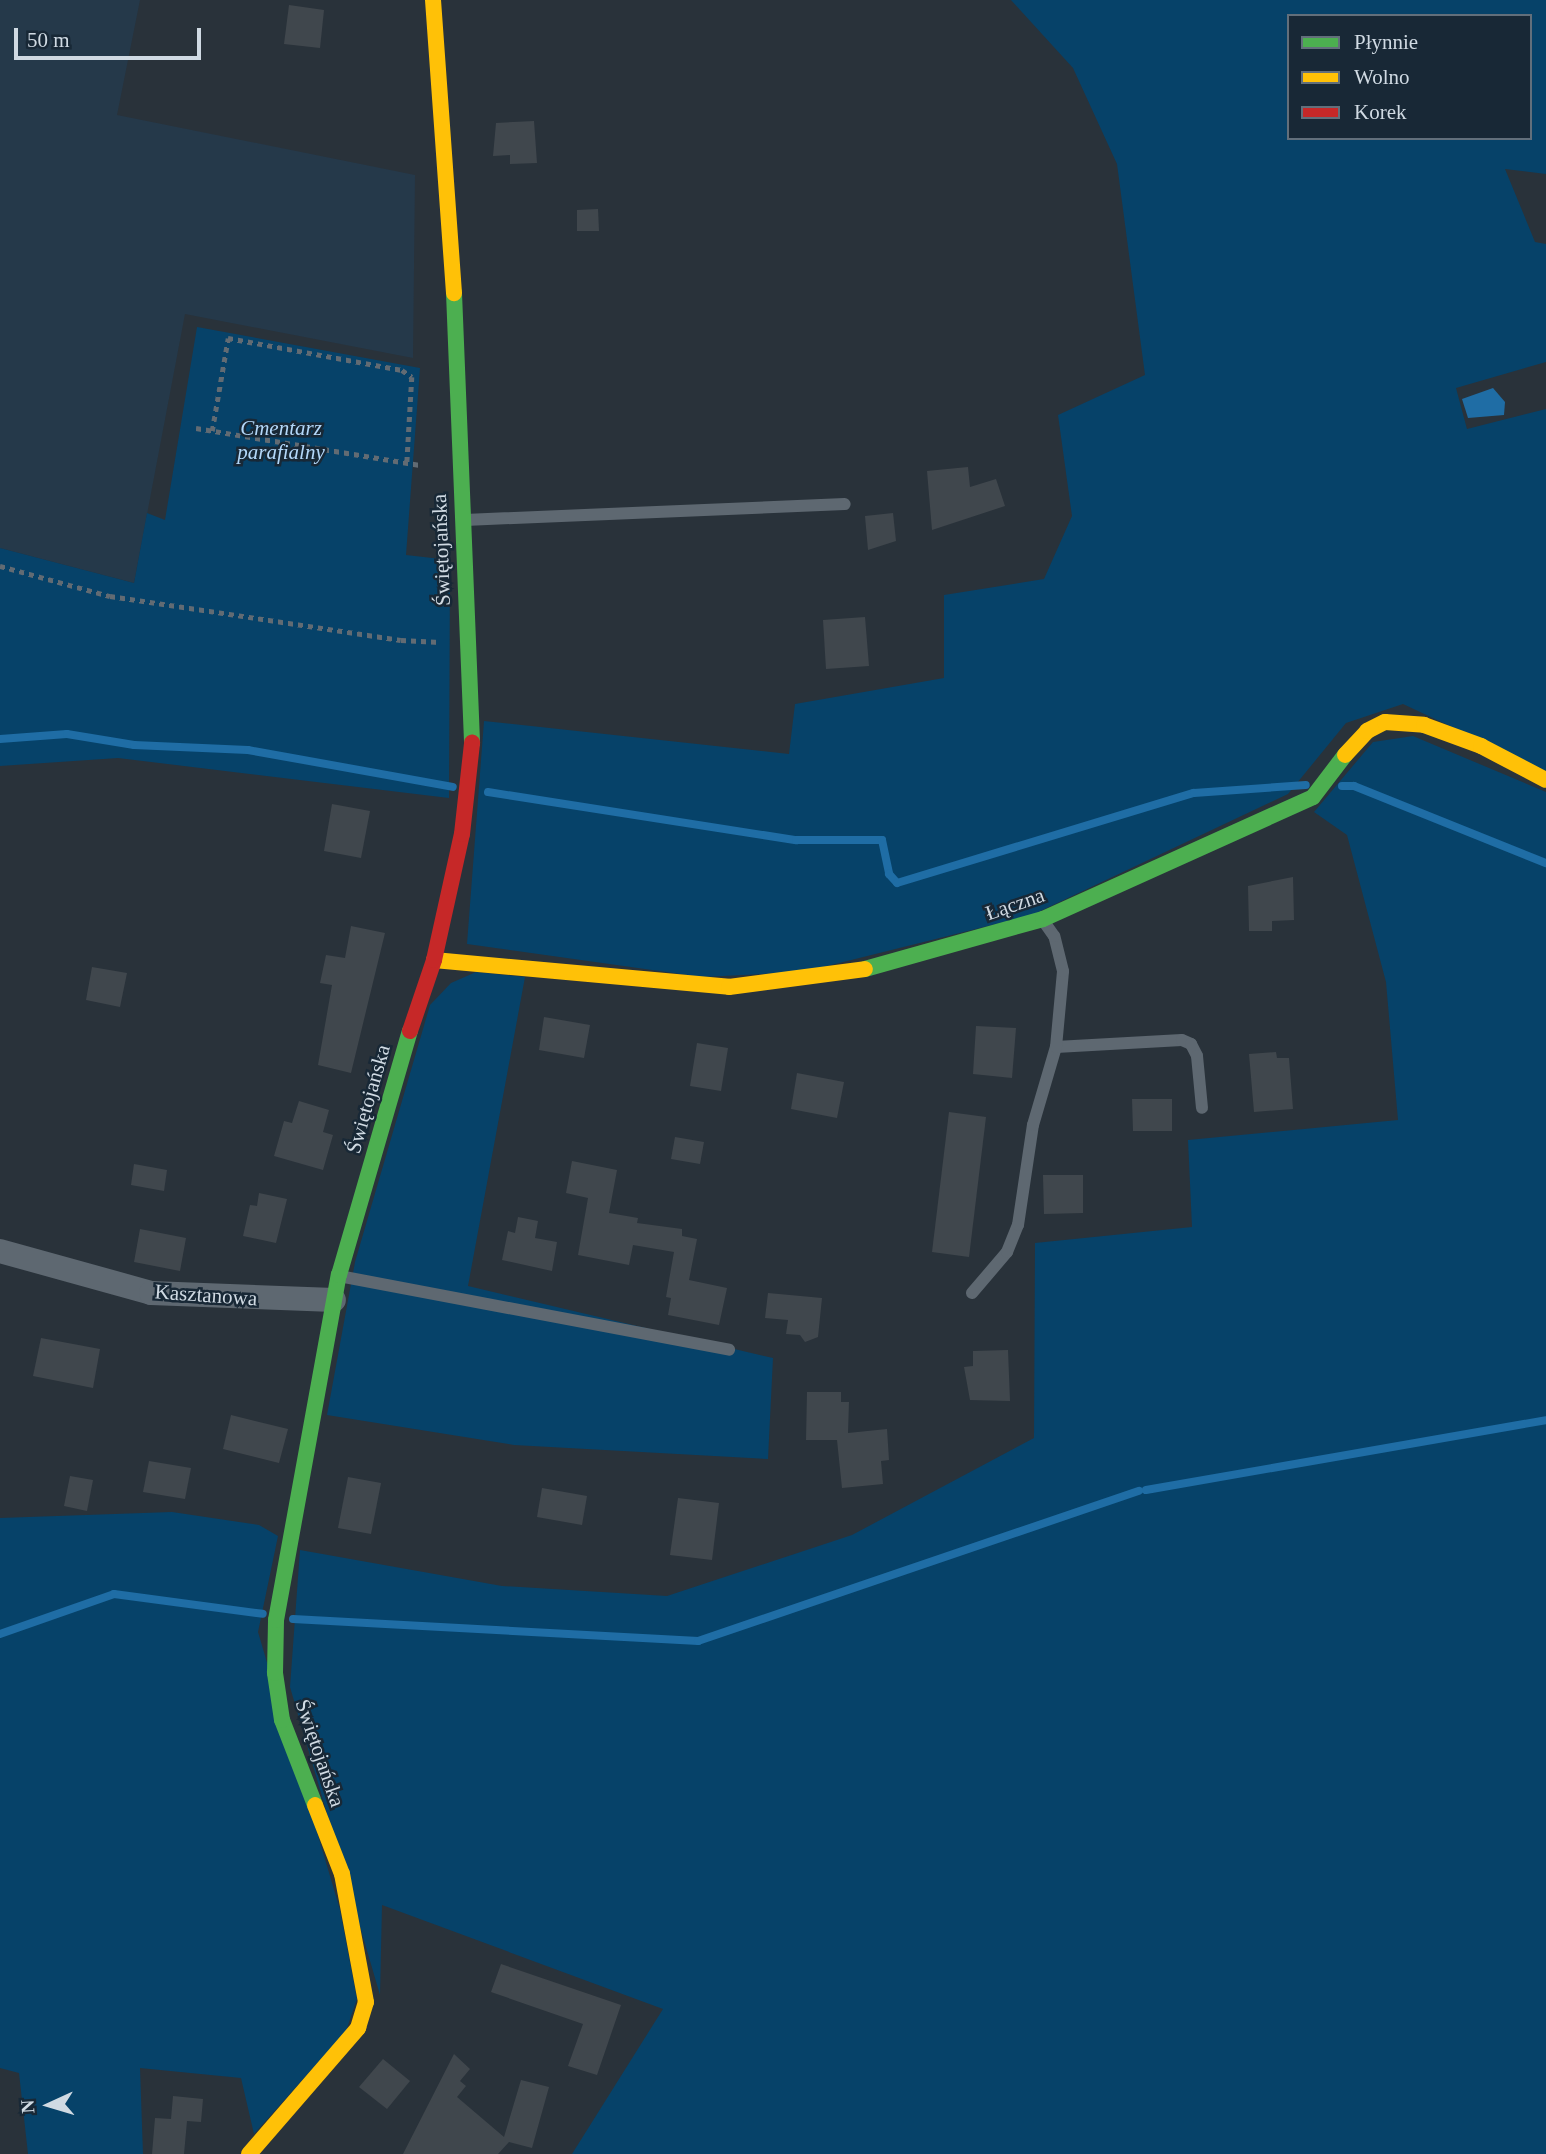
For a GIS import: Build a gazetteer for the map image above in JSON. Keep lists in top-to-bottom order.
{
  "streets": {
    "street": ["Świętojańska", "Łączna", "Kasztanowa"]
  },
  "crossings": [
    ["Świętojańska", "Łączna"],
    ["Świętojańska", "Kasztanowa"]
  ],
  "parks": ["Cmentarz parafialny"],
  "legend": ["Płynnie", "Wolno", "Korek"],
  "scale_bar": "50 m",
  "north": "left"
}
